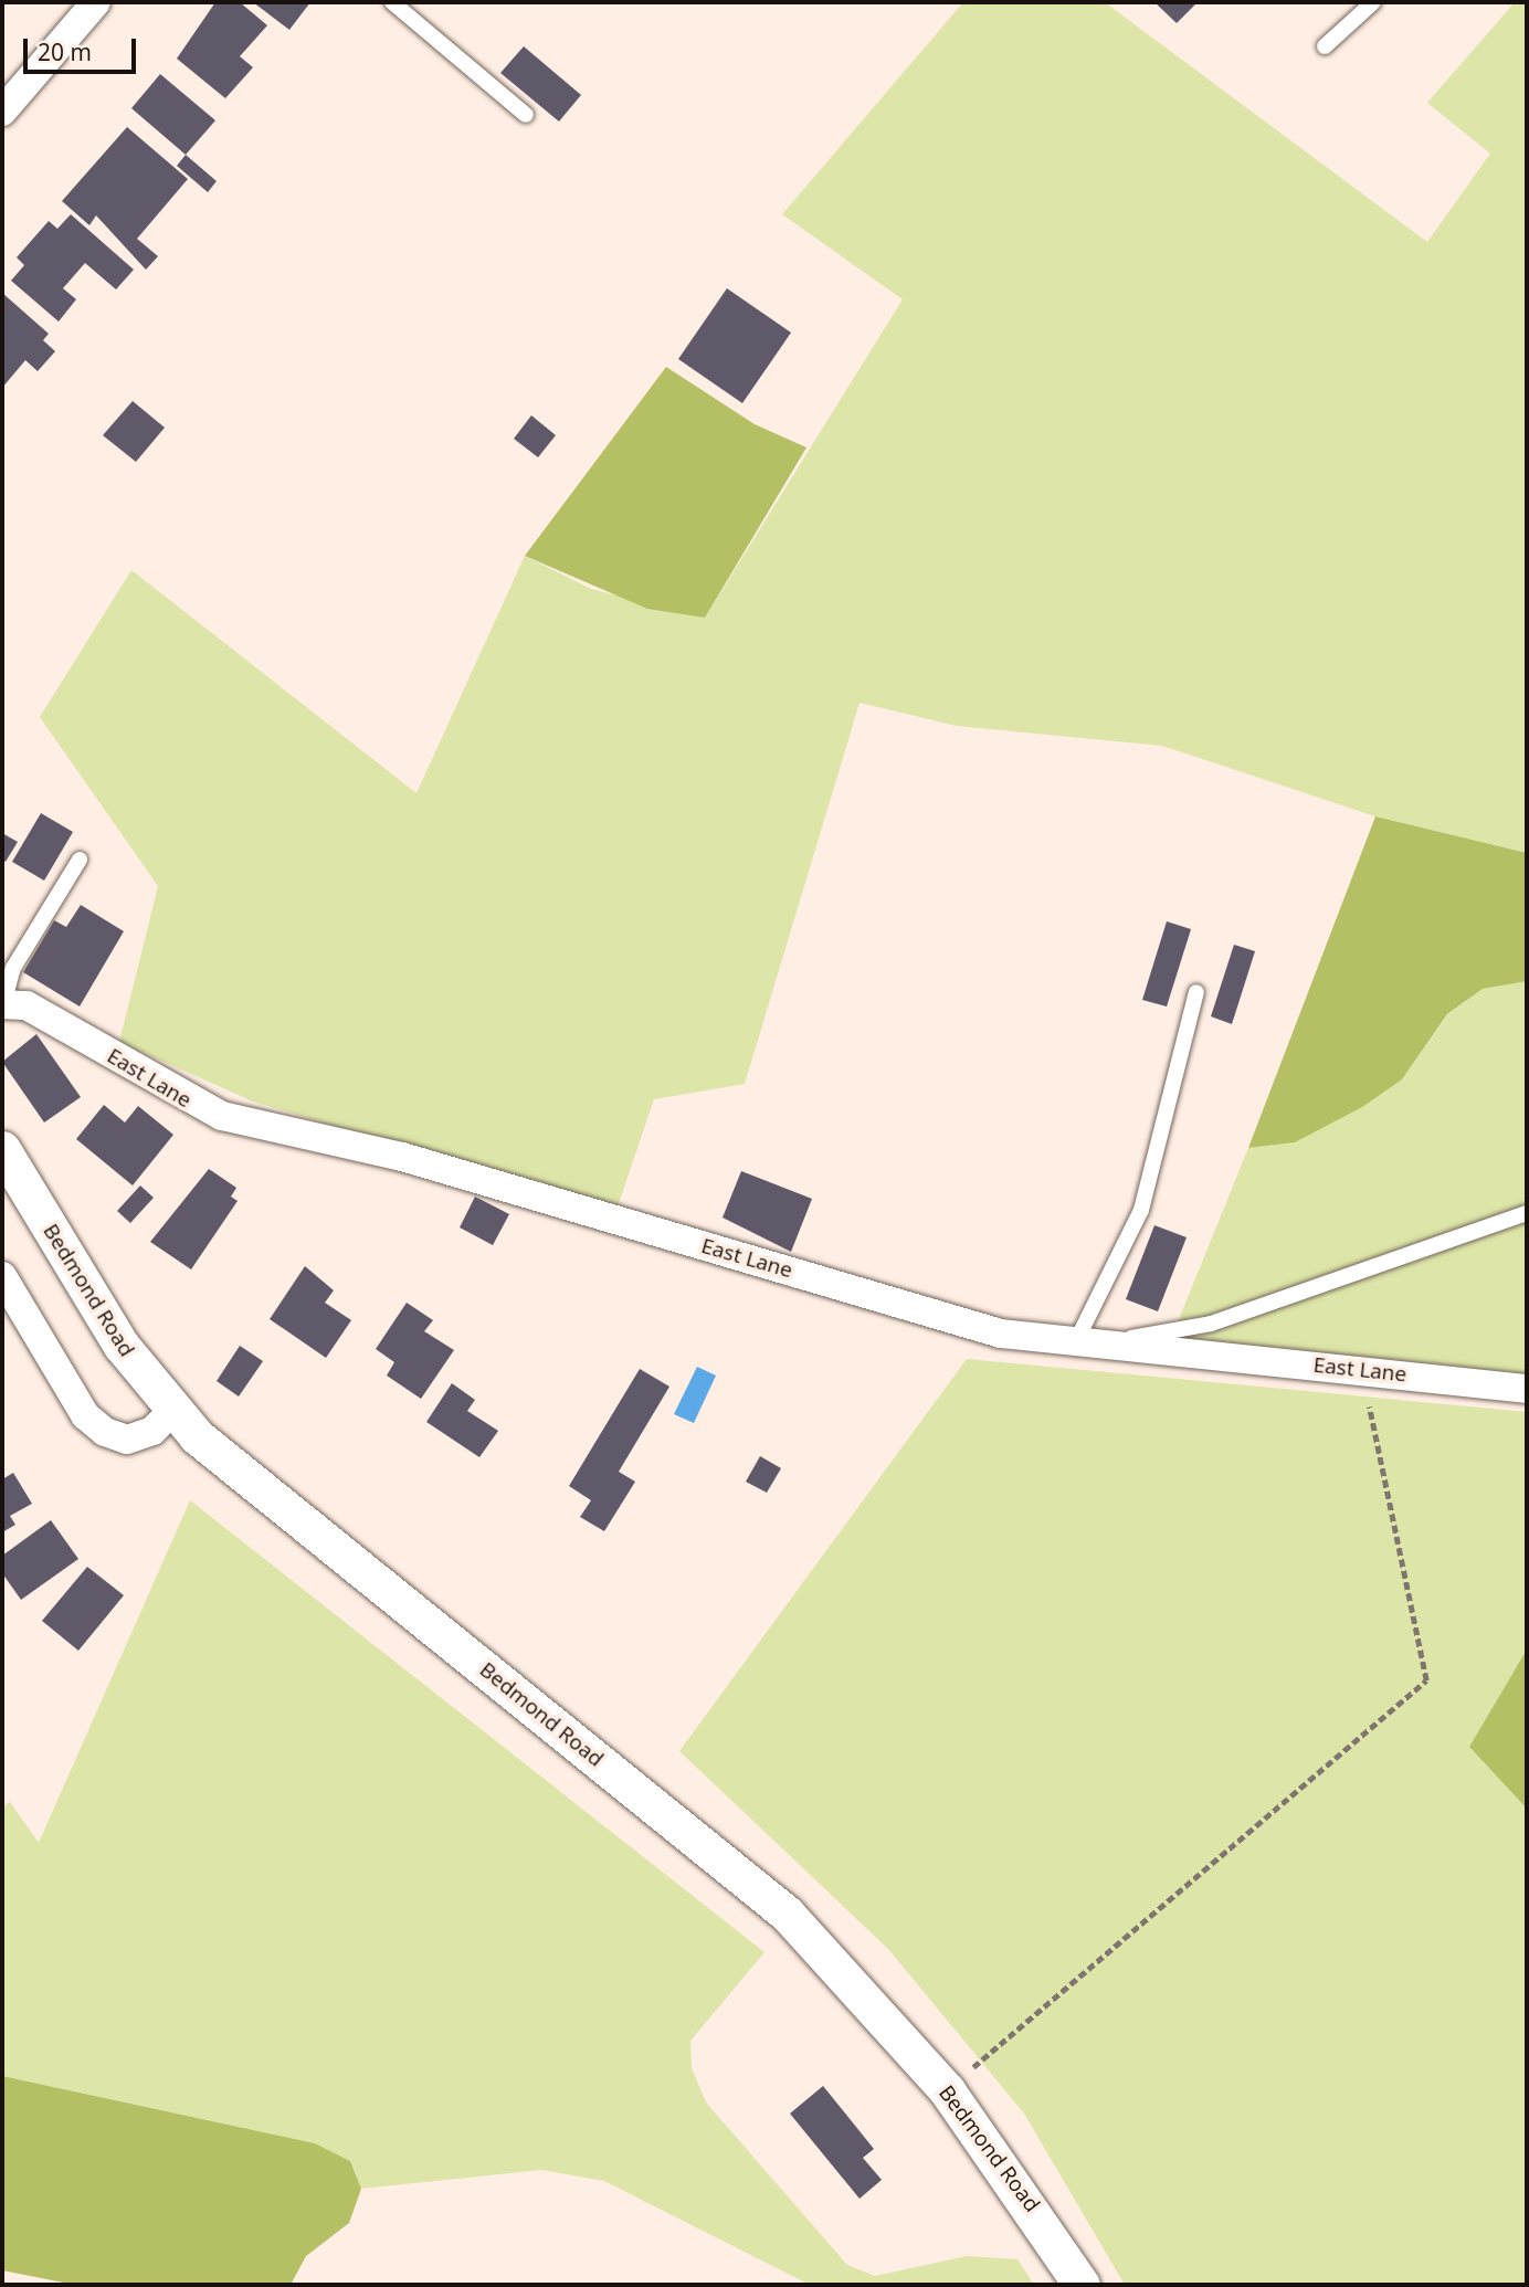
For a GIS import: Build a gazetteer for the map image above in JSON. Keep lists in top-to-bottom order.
{
  "streets": {
    "street": ["East Lane", "Bedmond Road"]
  },
  "scale_bar": "20 m"
}
